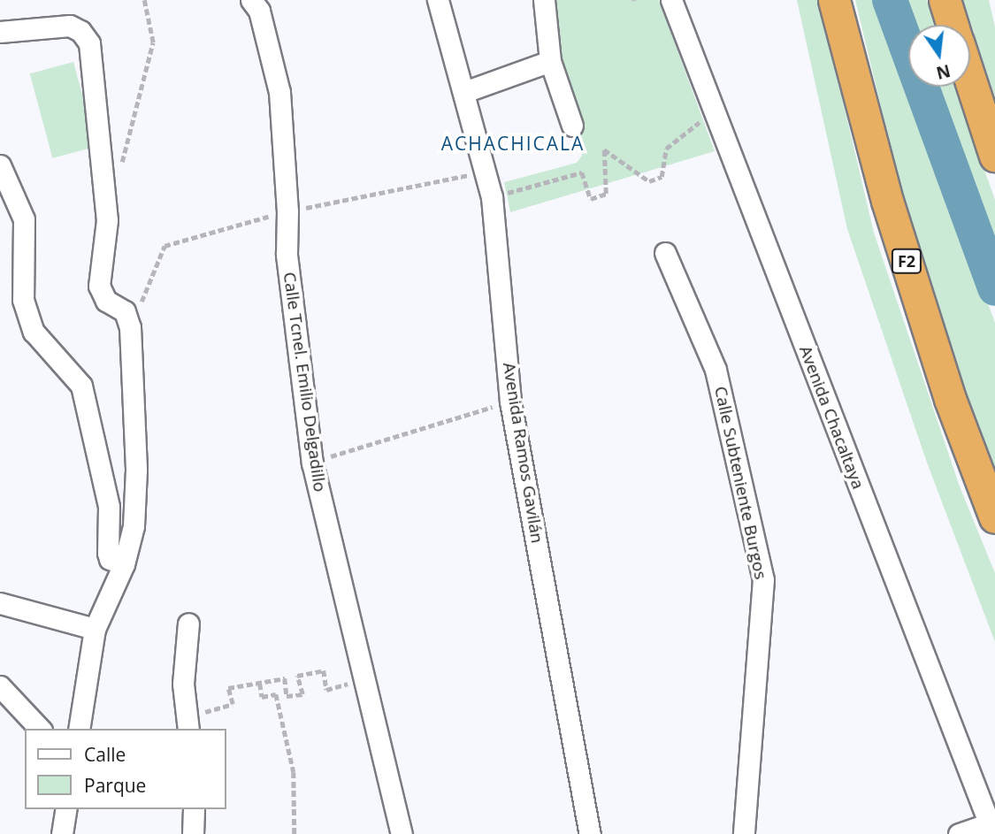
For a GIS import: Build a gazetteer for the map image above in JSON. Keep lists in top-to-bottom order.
{
  "streets": {
    "highway": ["F2"],
    "street": [
      "Calle Tcnel. Emilio Delgadillo",
      "Avenida Chacaltaya",
      "Avenida Ramos Gavilán",
      "Calle Subteniente Burgos"
    ]
  },
  "districts": ["ACHACHICALA"],
  "legend": ["Calle", "Parque"],
  "north": "bottom"
}
